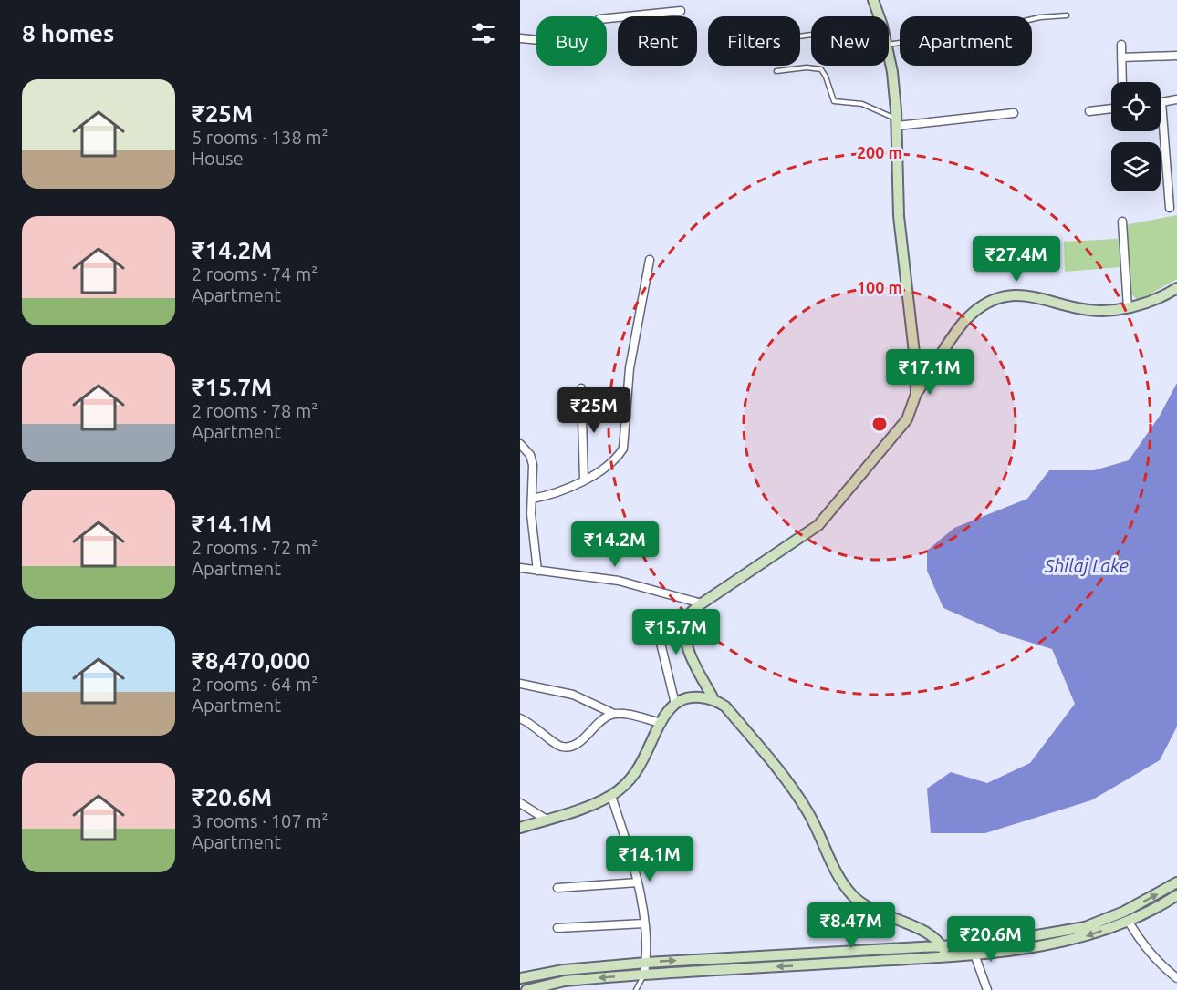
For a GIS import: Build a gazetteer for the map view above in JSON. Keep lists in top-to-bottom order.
{
  "water": ["Shilaj Lake"],
  "page": {
    "heading": "8 homes",
    "chip": [
      "Buy",
      "Rent",
      "Filters",
      "New",
      "Apartment"
    ],
    "list": [
      {
        "name": "₹25M",
        "note": "5 rooms · 138 m² · House"
      },
      {
        "name": "₹14.2M",
        "note": "2 rooms · 74 m² · Apartment"
      },
      {
        "name": "₹15.7M",
        "note": "2 rooms · 78 m² · Apartment"
      },
      {
        "name": "₹14.1M",
        "note": "2 rooms · 72 m² · Apartment"
      },
      {
        "name": "₹8,470,000",
        "note": "2 rooms · 64 m² · Apartment"
      },
      {
        "name": "₹20.6M",
        "note": "3 rooms · 107 m² · Apartment"
      }
    ],
    "price": [
      "₹27.4M",
      "₹17.1M",
      "₹25M",
      "₹14.2M",
      "₹15.7M",
      "₹14.1M",
      "₹8.47M",
      "₹20.6M"
    ]
  },
  "rings": ["200 m", "100 m"]
}
